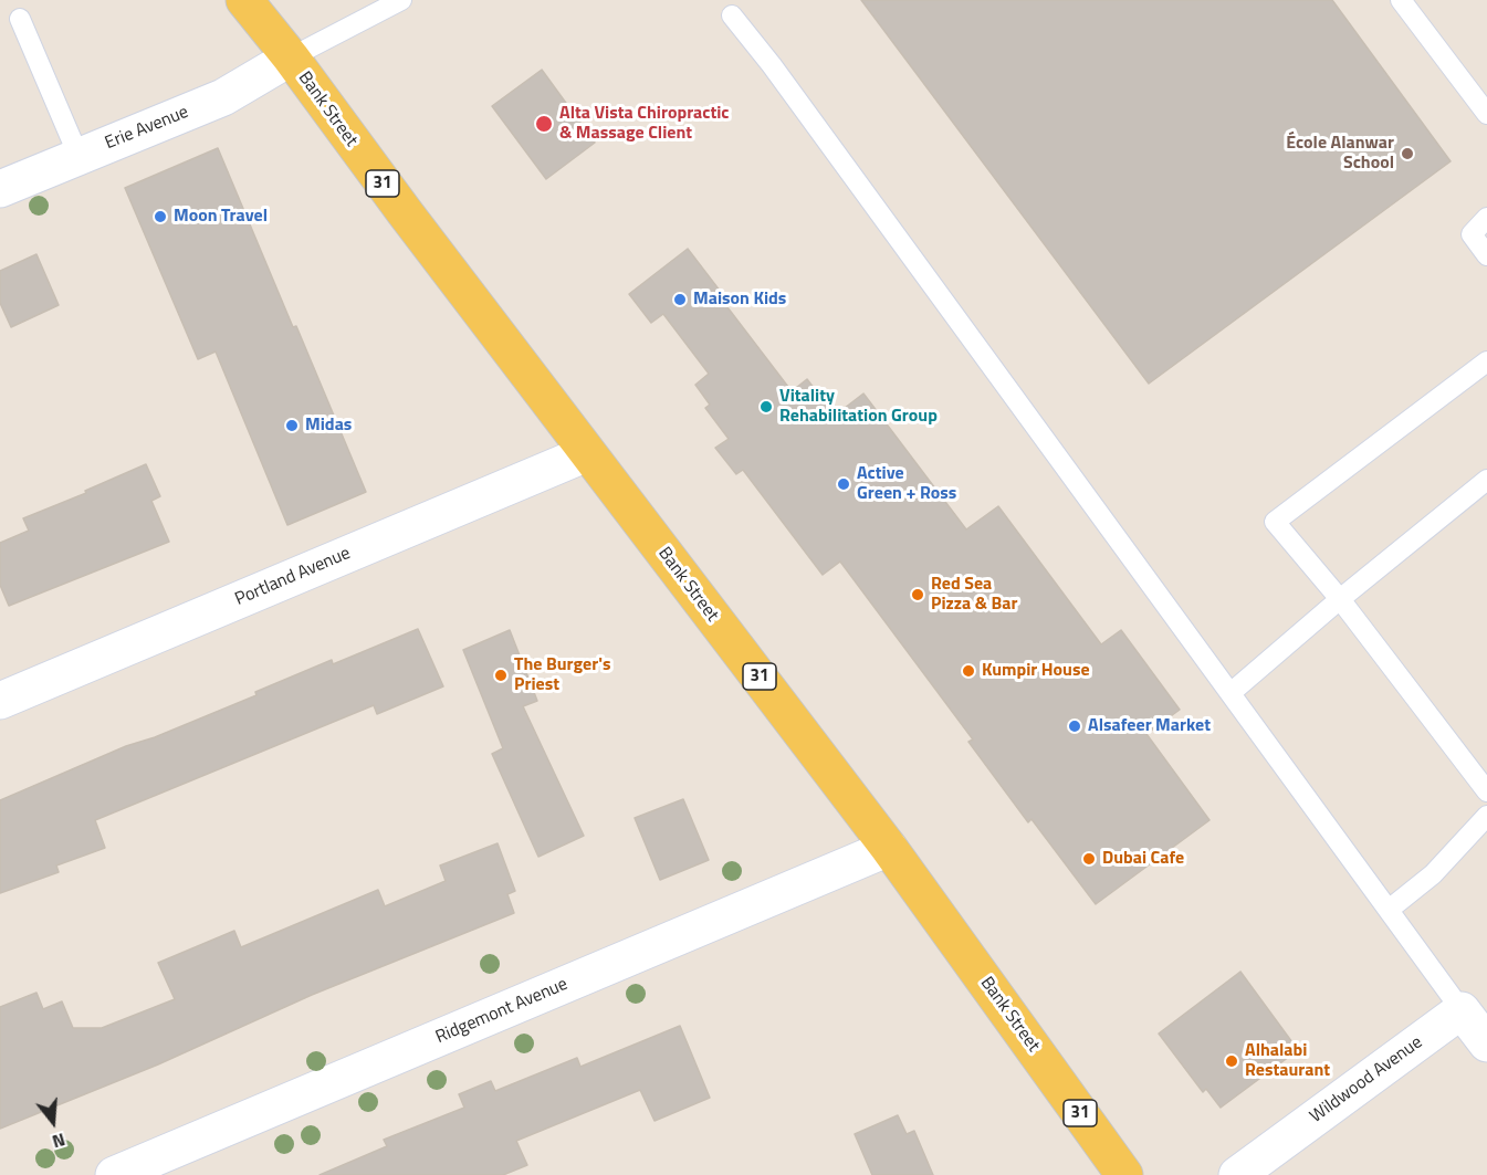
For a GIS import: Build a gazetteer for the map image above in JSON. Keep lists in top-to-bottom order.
{
  "streets": {
    "main road": ["Bank Street", "31"],
    "street": [
      "Erie Avenue",
      "Portland Avenue",
      "Ridgemont Avenue",
      "Wildwood Avenue"
    ]
  },
  "crossings": [
    ["Bank Street", "Erie Avenue"],
    ["Bank Street", "Portland Avenue"],
    ["Bank Street", "Ridgemont Avenue"]
  ],
  "places": [
    "Alta Vista Chiropractic & Massage Client",
    "École Alanwar School",
    "Moon Travel",
    "Maison Kids",
    "Vitality Rehabilitation Group",
    "Midas",
    "Active Green + Ross",
    "Red Sea Pizza & Bar",
    "Kumpir House",
    "The Burger's Priest",
    "Alsafeer Market",
    "Dubai Cafe",
    "Alhalabi Restaurant"
  ],
  "north": "bottom"
}
